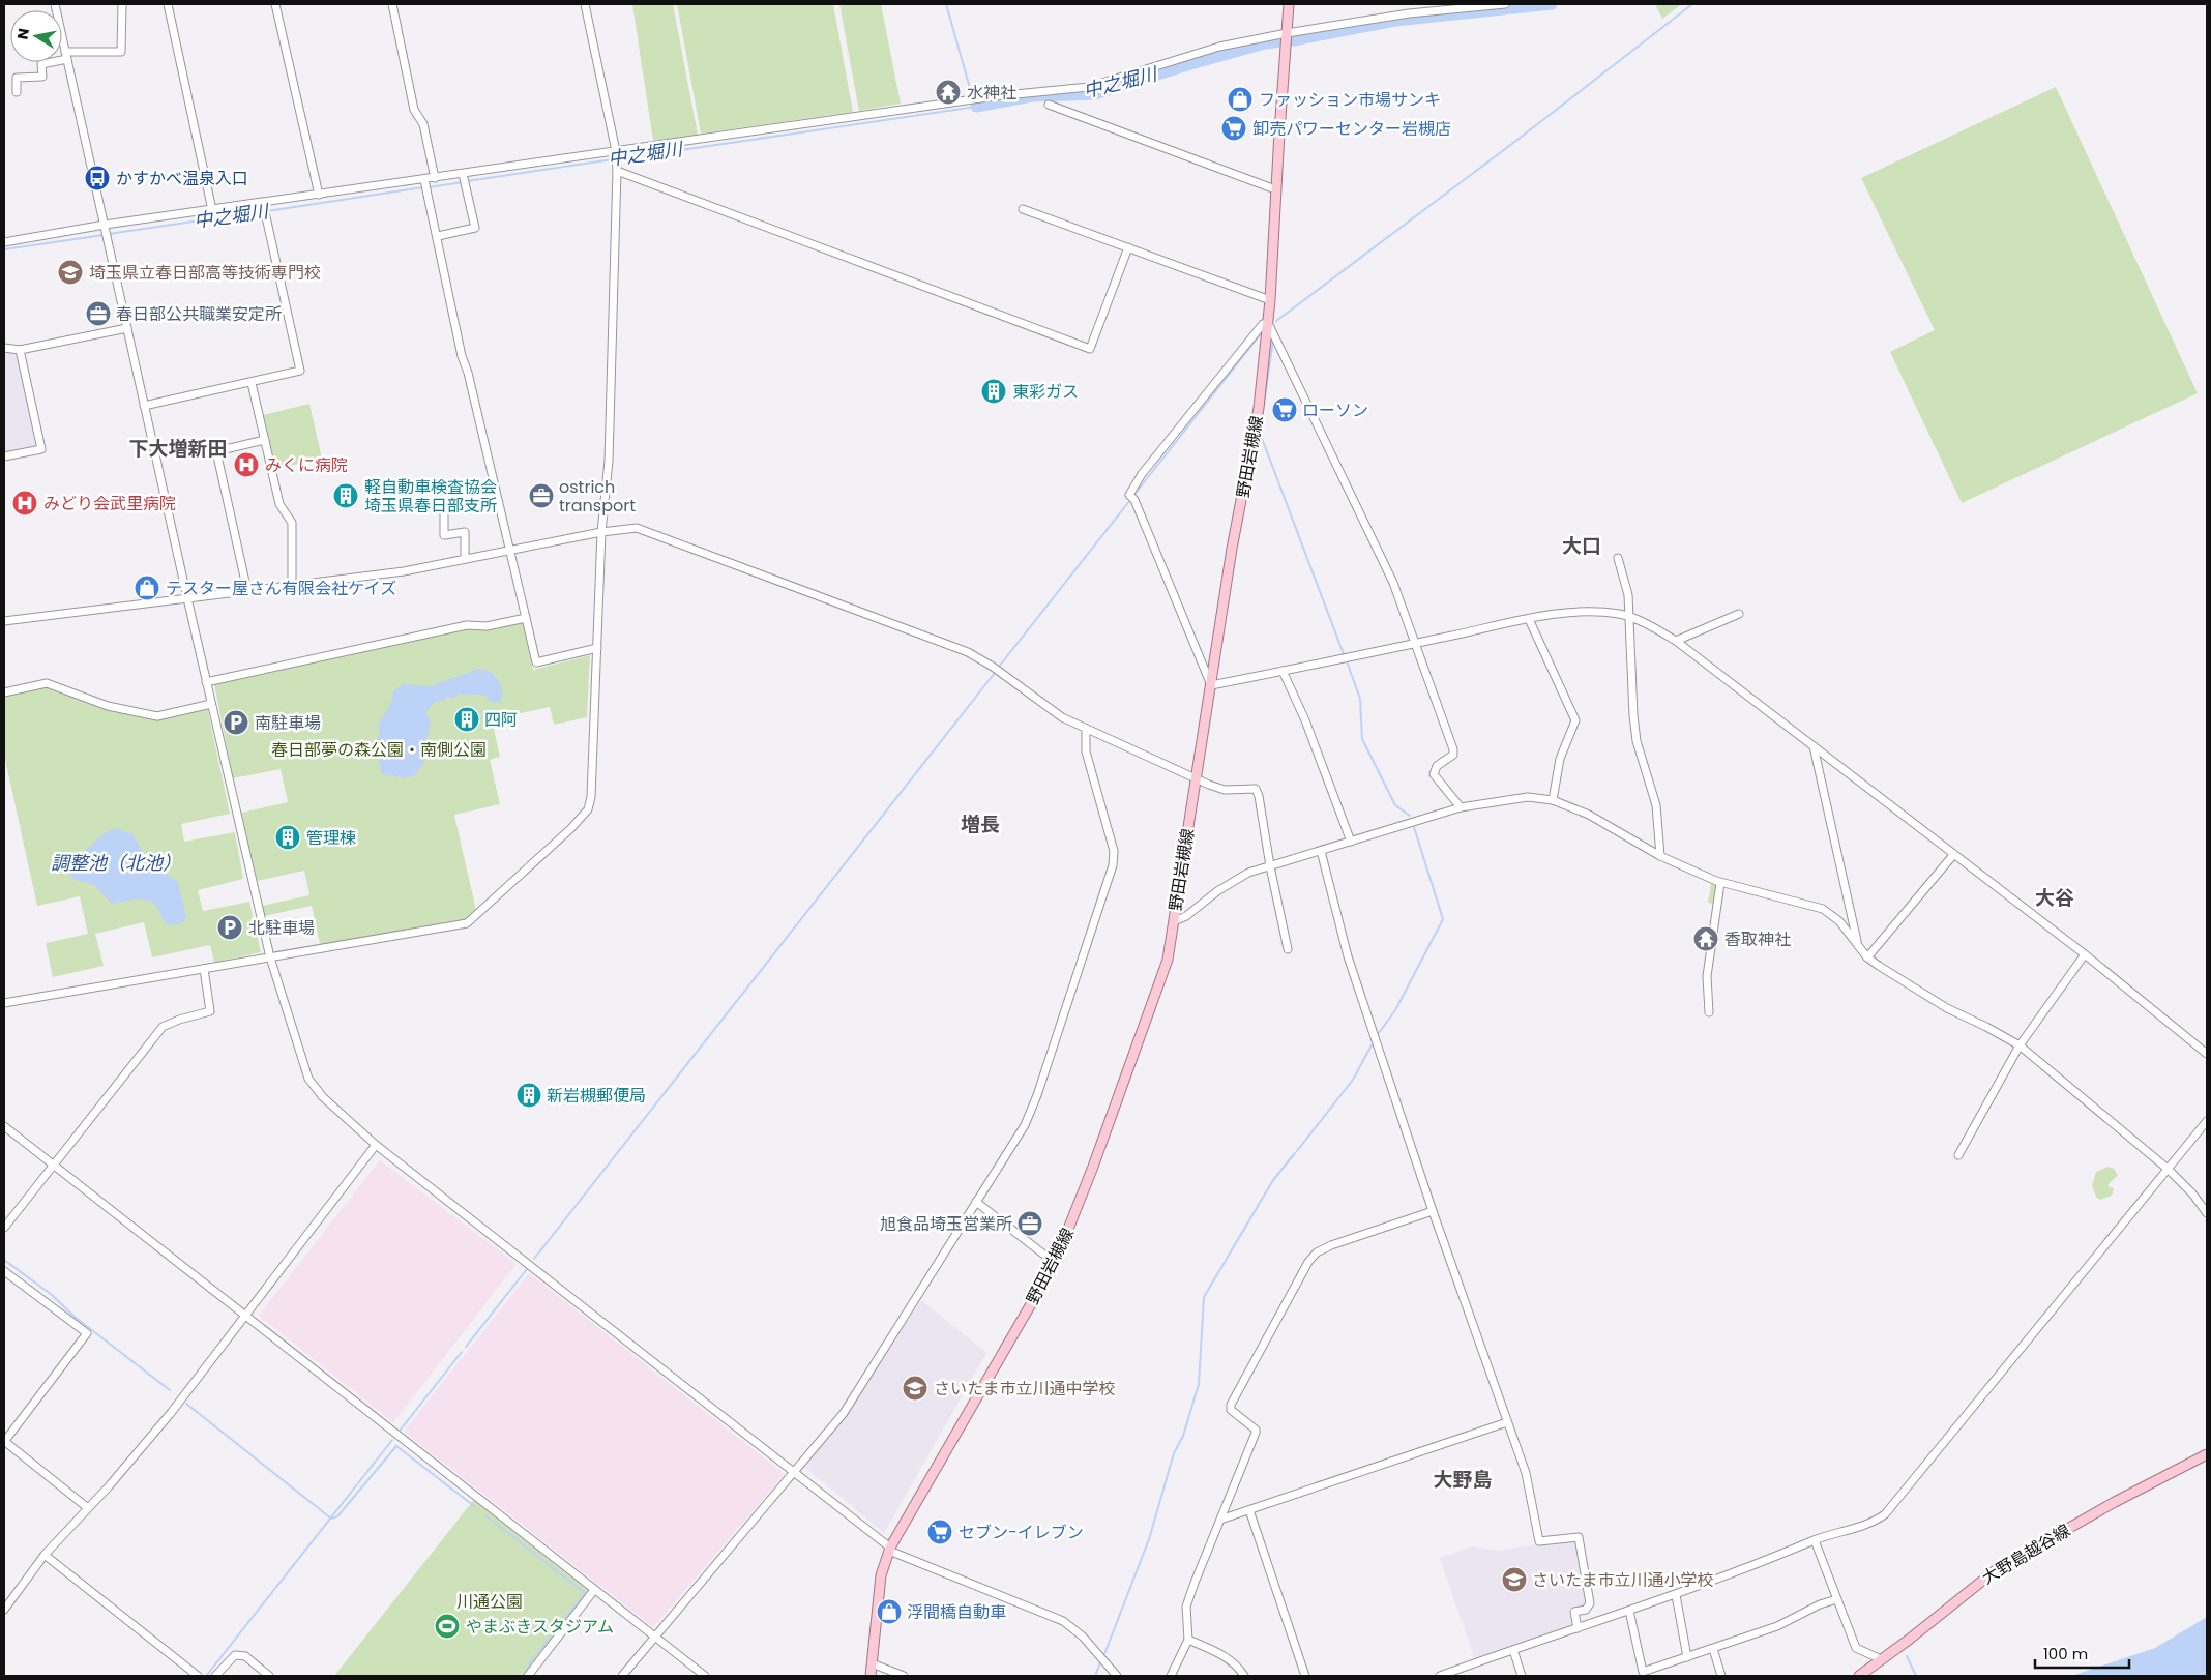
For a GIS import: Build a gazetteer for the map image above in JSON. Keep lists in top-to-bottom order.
{
  "streets": {
    "main road": ["野田岩槻線", "大野島越谷線"]
  },
  "districts": [
    "下大増新田",
    "大口",
    "増長",
    "大谷",
    "大野島"
  ],
  "water": ["中之堀川", "調整池（北池）"],
  "parks": ["春日部夢の森公園・南側公園", "川通公園"],
  "places": {
    "temple": ["水神社", "香取神社"],
    "shop": ["ファッション市場サンキ", "テスター屋さん有限会社ケイズ", "浮間橋自動車"],
    "supermarket": ["卸売パワーセンター岩槻店", "ローソン", "セブン-イレブン"],
    "bus stop": ["かすかべ温泉入口"],
    "school or university": ["埼玉県立春日部高等技術専門校", "さいたま市立川通中学校", "さいたま市立川通小学校"],
    "office": ["春日部公共職業安定所", "ostrich transport", "旭食品埼玉営業所"],
    "building": [
      "東彩ガス",
      "軽自動車検査協会 埼玉県春日部支所",
      "四阿",
      "管理棟",
      "新岩槻郵便局"
    ],
    "hospital": ["みくに病院", "みどり会武里病院"],
    "parking": ["南駐車場", "北駐車場"],
    "sports": ["やまぶきスタジアム"]
  },
  "scale_bar": "100 m",
  "north": "left"
}
